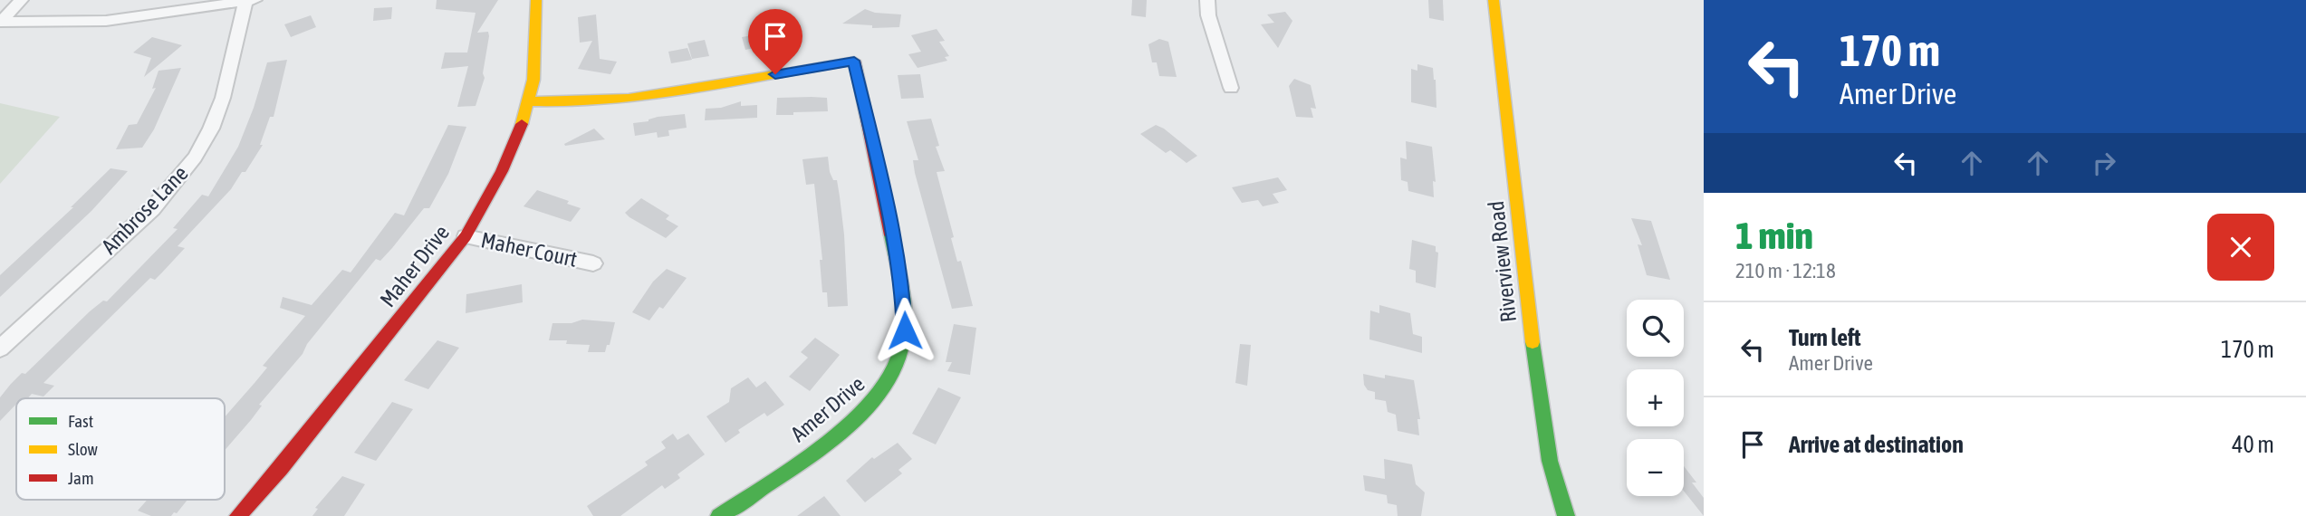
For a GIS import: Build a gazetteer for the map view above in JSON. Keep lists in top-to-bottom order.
{
  "streets": {
    "street": [
      "Ambrose Lane",
      "Maher Court",
      "Riverview Road",
      "Maher Drive",
      "Amer Drive"
    ]
  },
  "crossings": [
    ["Maher Court", "Maher Drive"],
    ["Maher Drive", "Amer Drive"]
  ],
  "legend": ["Fast", "Slow", "Jam"],
  "page": {
    "turn": ["170 m", "Amer Drive"],
    "heading": ["1 min", "210 m · 12:18"],
    "map_buttons": ["+", "−"],
    "list": [
      {
        "name": "Turn left",
        "note": "Amer Drive",
        "value": "170 m"
      },
      {
        "name": "Arrive at destination",
        "value": "40 m"
      }
    ]
  }
}
